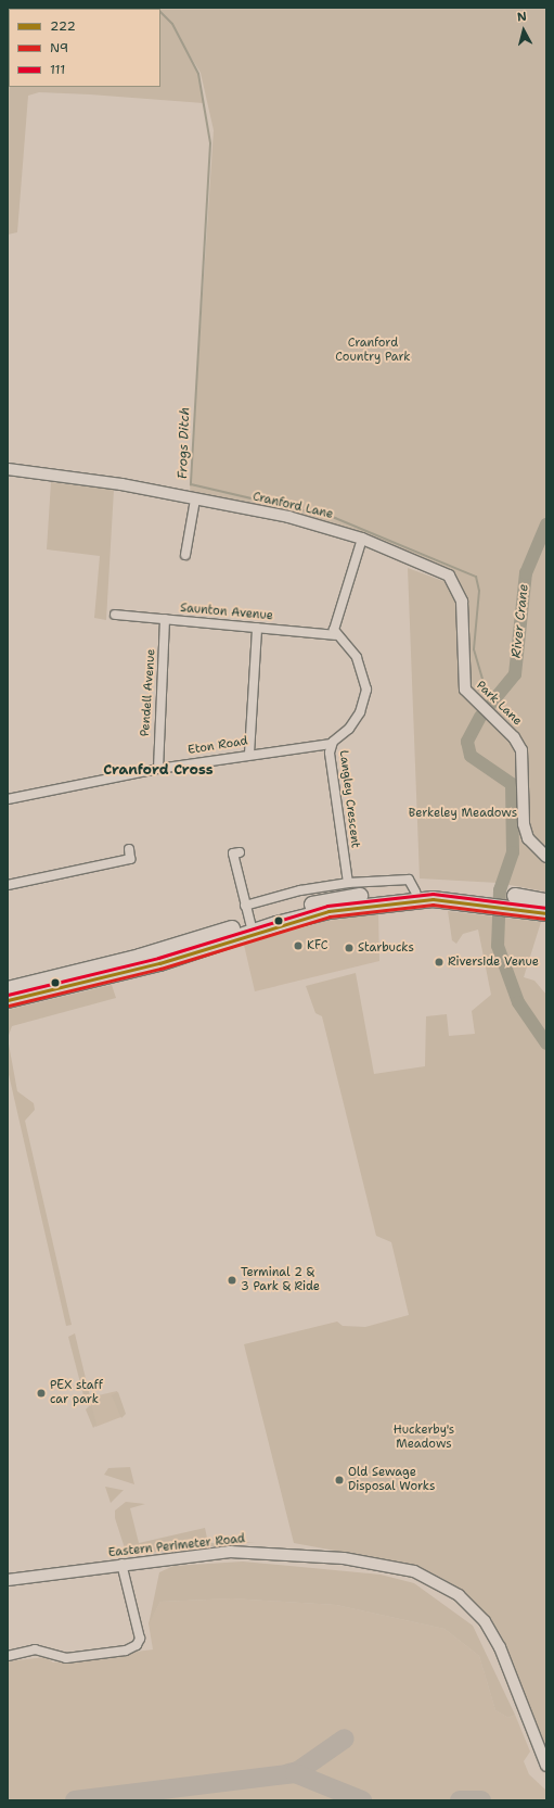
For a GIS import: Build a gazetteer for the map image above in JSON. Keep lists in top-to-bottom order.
{
  "streets": {
    "street": [
      "Cranford Lane",
      "Saunton Avenue",
      "Pendell Avenue",
      "Park Lane",
      "Eton Road",
      "Langley Crescent",
      "Eastern Perimeter Road"
    ]
  },
  "crossings": [
    ["Cranford Lane", "Park Lane"],
    ["Saunton Avenue", "Pendell Avenue"],
    ["Saunton Avenue", "Langley Crescent"],
    ["Pendell Avenue", "Eton Road"],
    ["Eton Road", "Langley Crescent"]
  ],
  "districts": ["Cranford Cross"],
  "water": ["Frogs Ditch", "River Crane"],
  "parks": ["Cranford Country Park", "Berkeley Meadows", "Huckerby's Meadows"],
  "places": [
    "KFC",
    "Starbucks",
    "Riverside Venue",
    "Terminal 2 & 3 Park & Ride",
    "PEX staff car park",
    "Old Sewage Disposal Works"
  ],
  "lines": ["transit line 111", "transit line 222", "transit line N9"],
  "legend": ["222", "N9", "111"],
  "north": "top"
}
